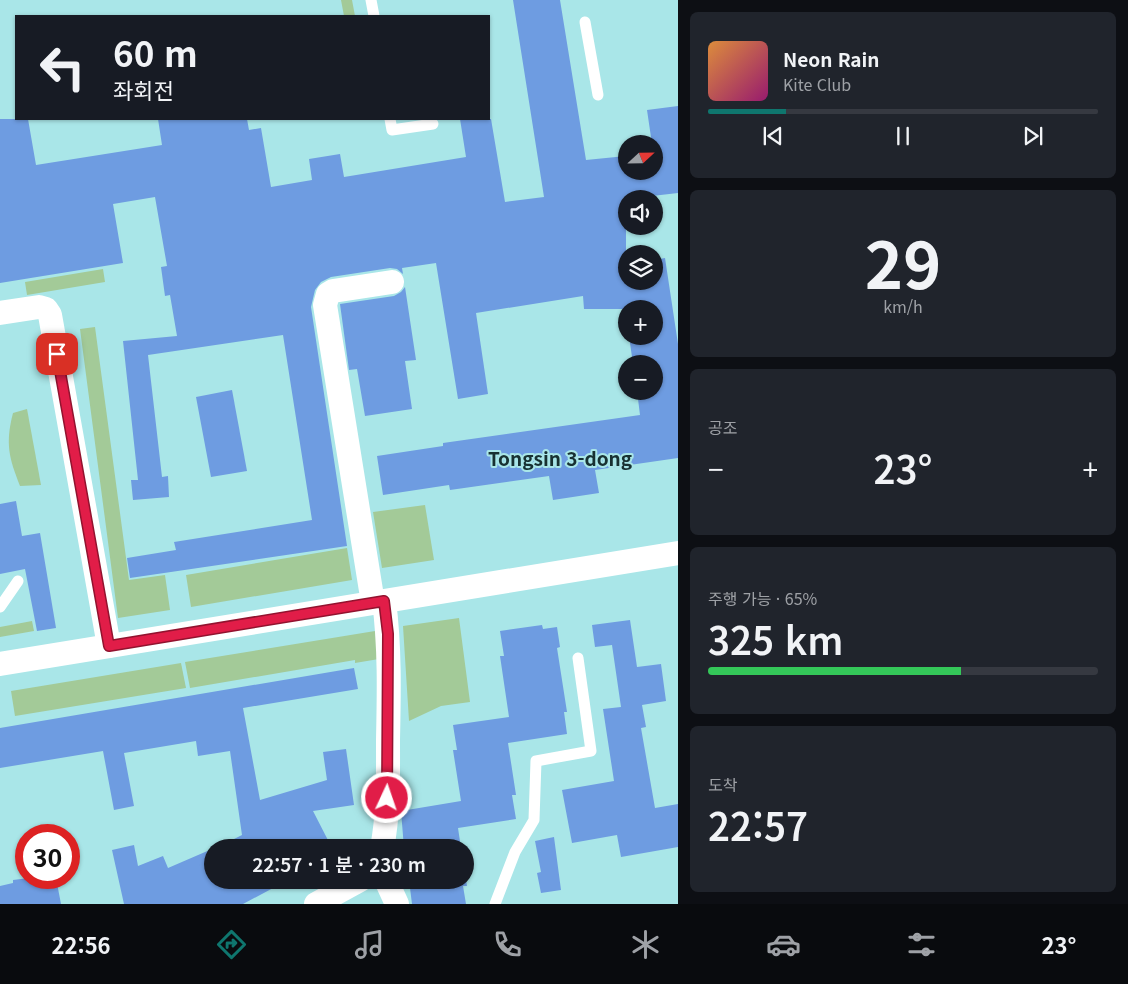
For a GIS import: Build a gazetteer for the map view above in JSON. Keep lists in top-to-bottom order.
{
  "districts": ["Tongsin 3-dong"],
  "north": "right",
  "page": {
    "turn": ["60 m", "좌회전"],
    "song": ["Neon Rain", "Kite Club"],
    "map_buttons": ["+", "−"],
    "tile": [
      ["29", "km/h"],
      "공조",
      ["주행 가능 · 65%", "325 km"],
      ["도착", "22:57"]
    ],
    "heat": ["−", "23°", "+"],
    "limit": "30",
    "trip": "22:57 · 1 분 · 230 m",
    "tabs": ["22:56", "23°"]
  }
}
